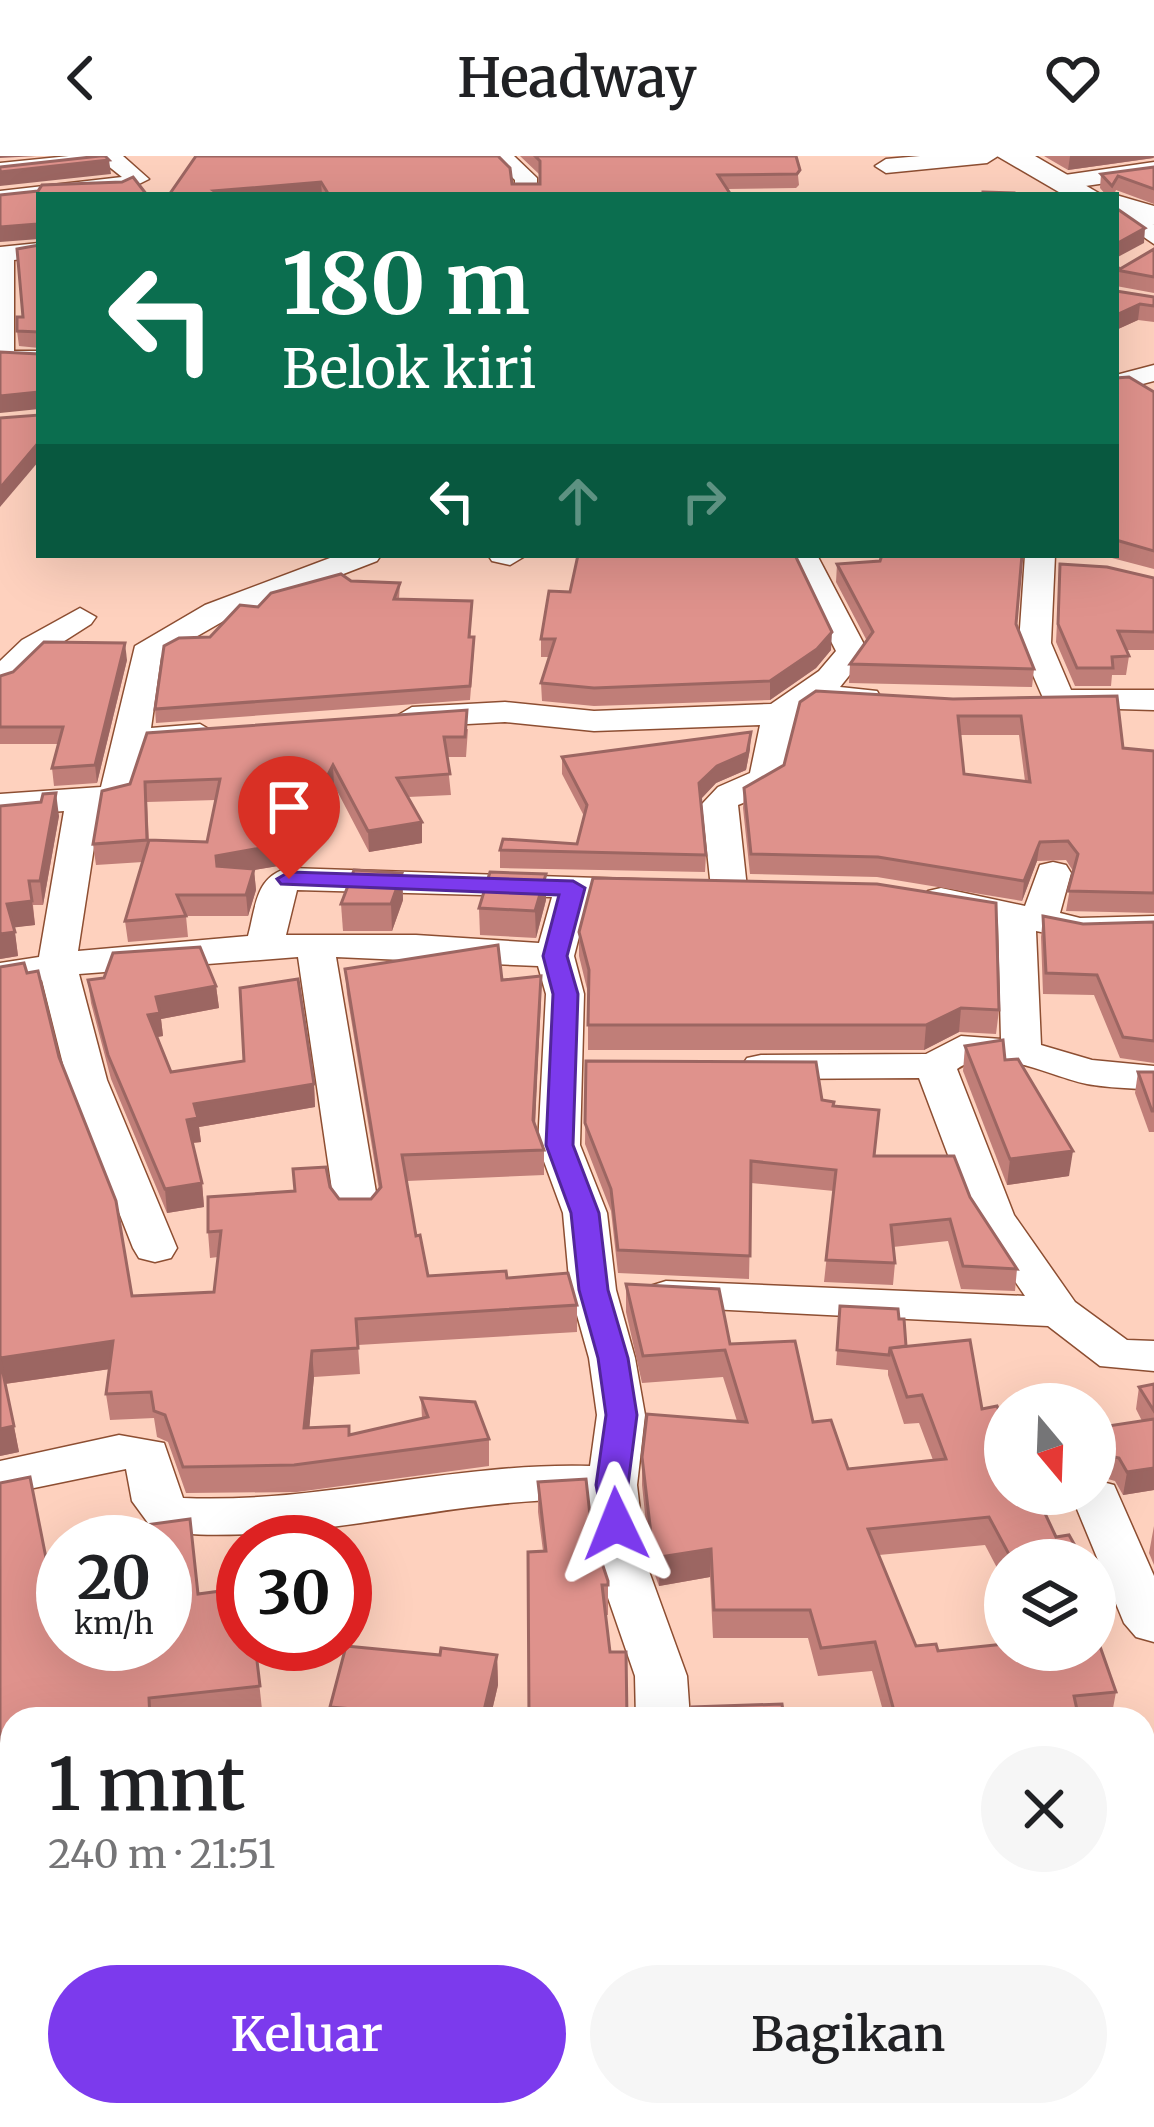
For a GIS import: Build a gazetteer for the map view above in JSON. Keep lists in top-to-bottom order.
{
  "north": "bottom",
  "page": {
    "header": "Headway",
    "turn": ["180 m", "Belok kiri"],
    "speed": "20 km/h",
    "limit": "30",
    "heading": ["1 mnt", "240 m · 21:51"],
    "buttons": ["Keluar", "Bagikan"]
  }
}
